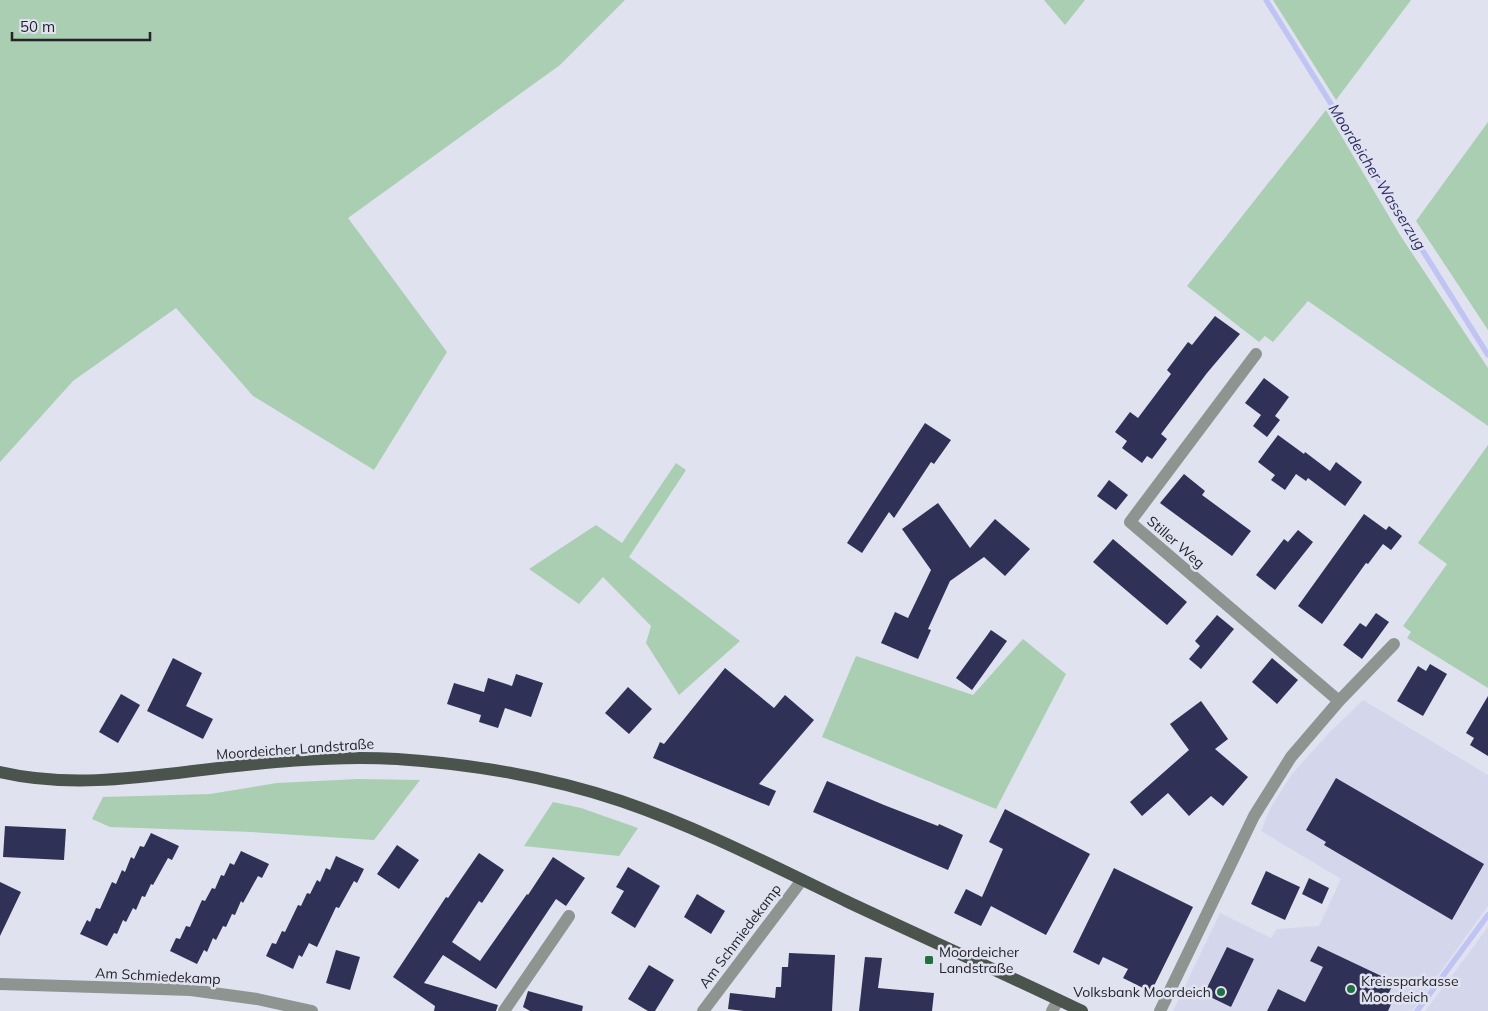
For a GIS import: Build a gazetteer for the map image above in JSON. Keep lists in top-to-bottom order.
{
  "streets": {
    "main road": ["Moordeicher Landstraße"],
    "street": ["Stiller Weg", "Am Schmiedekamp"]
  },
  "crossings": [
    ["Moordeicher Landstraße", "Am Schmiedekamp"]
  ],
  "water": ["Moordeicher Wasserzug"],
  "places": {
    "transit": ["Moordeicher Landstraße"],
    "other": ["Kreissparkasse Moordeich", "Volksbank Moordeich"]
  },
  "scale_bar": "50 m"
}
